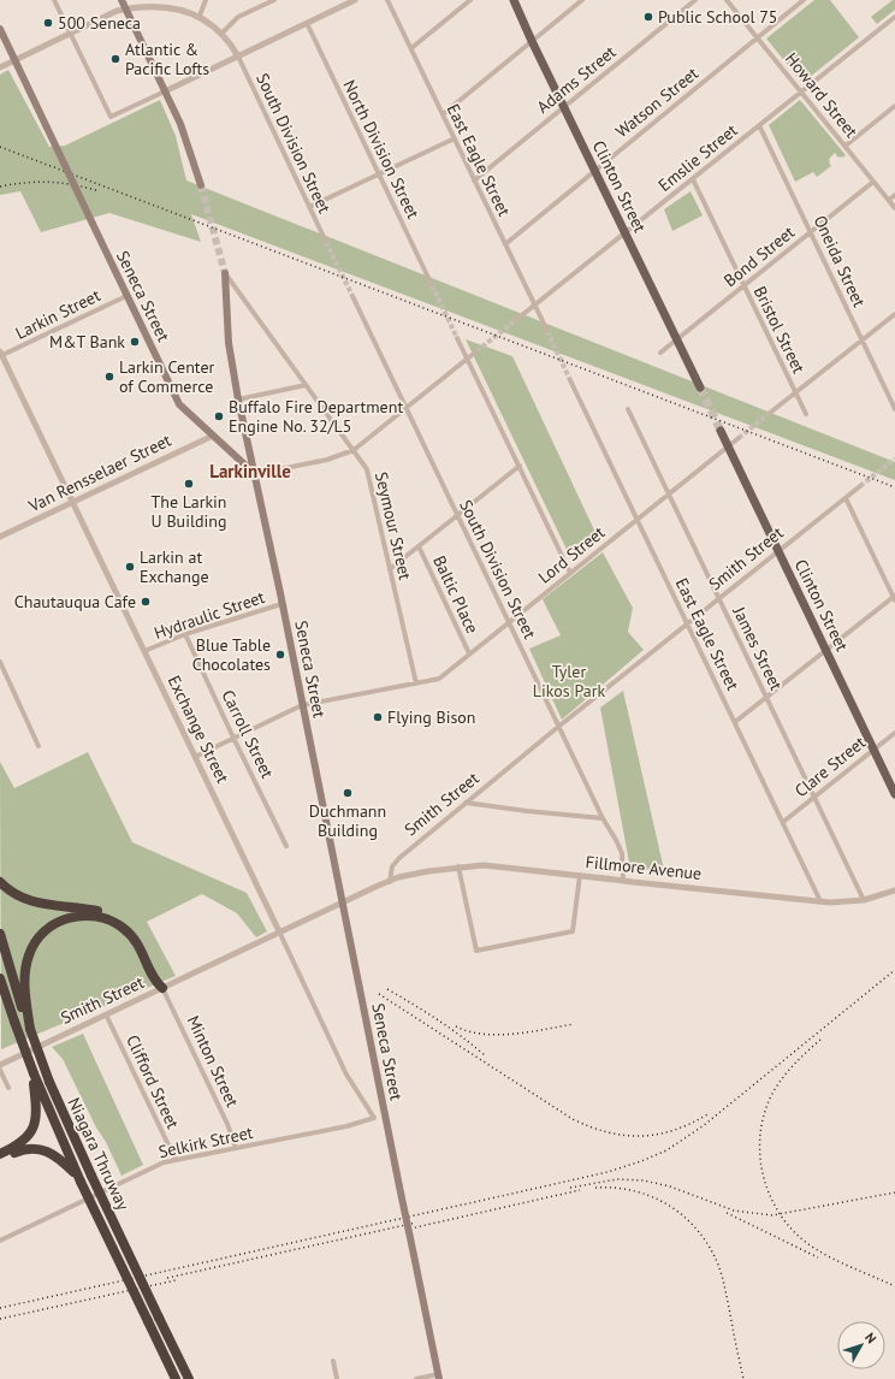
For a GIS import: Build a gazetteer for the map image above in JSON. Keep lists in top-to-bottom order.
{
  "streets": {
    "highway": ["Niagara Thruway"],
    "main road": ["Clinton Street", "Seneca Street"],
    "street": [
      "Adams Street",
      "Howard Street",
      "Watson Street",
      "South Division Street",
      "North Division Street",
      "Emslie Street",
      "East Eagle Street",
      "Bond Street",
      "Oneida Street",
      "Larkin Street",
      "Bristol Street",
      "Van Rensselaer Street",
      "Seymour Street",
      "Lord Street",
      "Smith Street",
      "Baltic Place",
      "Hydraulic Street",
      "James Street",
      "Exchange Street",
      "Carroll Street",
      "Clare Street",
      "Fillmore Avenue",
      "Minton Street",
      "Clifford Street",
      "Selkirk Street"
    ]
  },
  "crossings": [
    ["Adams Street", "East Eagle Street"],
    ["Adams Street", "Clinton Street"],
    ["Howard Street", "Watson Street"],
    ["Howard Street", "Emslie Street"],
    ["Howard Street", "Bond Street"],
    ["Watson Street", "East Eagle Street"],
    ["Watson Street", "Clinton Street"],
    ["South Division Street", "Lord Street"],
    ["South Division Street", "Smith Street"],
    ["South Division Street", "Fillmore Avenue"],
    ["Emslie Street", "East Eagle Street"],
    ["Emslie Street", "Clinton Street"],
    ["Emslie Street", "Oneida Street"],
    ["Emslie Street", "Bristol Street"],
    ["East Eagle Street", "Lord Street"],
    ["East Eagle Street", "Smith Street"],
    ["East Eagle Street", "Clare Street"],
    ["East Eagle Street", "Fillmore Avenue"],
    ["Clinton Street", "Bond Street"],
    ["Clinton Street", "Lord Street"],
    ["Clinton Street", "Smith Street"],
    ["Clinton Street", "Clare Street"],
    ["Bond Street", "Oneida Street"],
    ["Bond Street", "Bristol Street"],
    ["Seneca Street", "Larkin Street"],
    ["Seneca Street", "Van Rensselaer Street"],
    ["Seneca Street", "Lord Street"],
    ["Seneca Street", "Smith Street"],
    ["Seneca Street", "Hydraulic Street"],
    ["Larkin Street", "Exchange Street"],
    ["Van Rensselaer Street", "Exchange Street"],
    ["Seymour Street", "Lord Street"],
    ["Lord Street", "Baltic Place"],
    ["Lord Street", "James Street"],
    ["Lord Street", "Exchange Street"],
    ["Lord Street", "Carroll Street"],
    ["Smith Street", "James Street"],
    ["Smith Street", "Exchange Street"],
    ["Smith Street", "Fillmore Avenue"],
    ["Smith Street", "Minton Street"],
    ["Smith Street", "Clifford Street"],
    ["Hydraulic Street", "Exchange Street"],
    ["Hydraulic Street", "Carroll Street"],
    ["James Street", "Clare Street"],
    ["James Street", "Fillmore Avenue"],
    ["Exchange Street", "Selkirk Street"],
    ["Minton Street", "Selkirk Street"],
    ["Clifford Street", "Selkirk Street"]
  ],
  "districts": ["Larkinville"],
  "parks": ["Tyler Likos Park"],
  "places": [
    "Public School 75",
    "500 Seneca",
    "Atlantic & Pacific Lofts",
    "M&T Bank",
    "Larkin Center of Commerce",
    "Buffalo Fire Department Engine No. 32/L5",
    "The Larkin U Building",
    "Larkin at Exchange",
    "Chautauqua Cafe",
    "Blue Table Chocolates",
    "Flying Bison",
    "Duchmann Building"
  ],
  "north": "top right"
}
